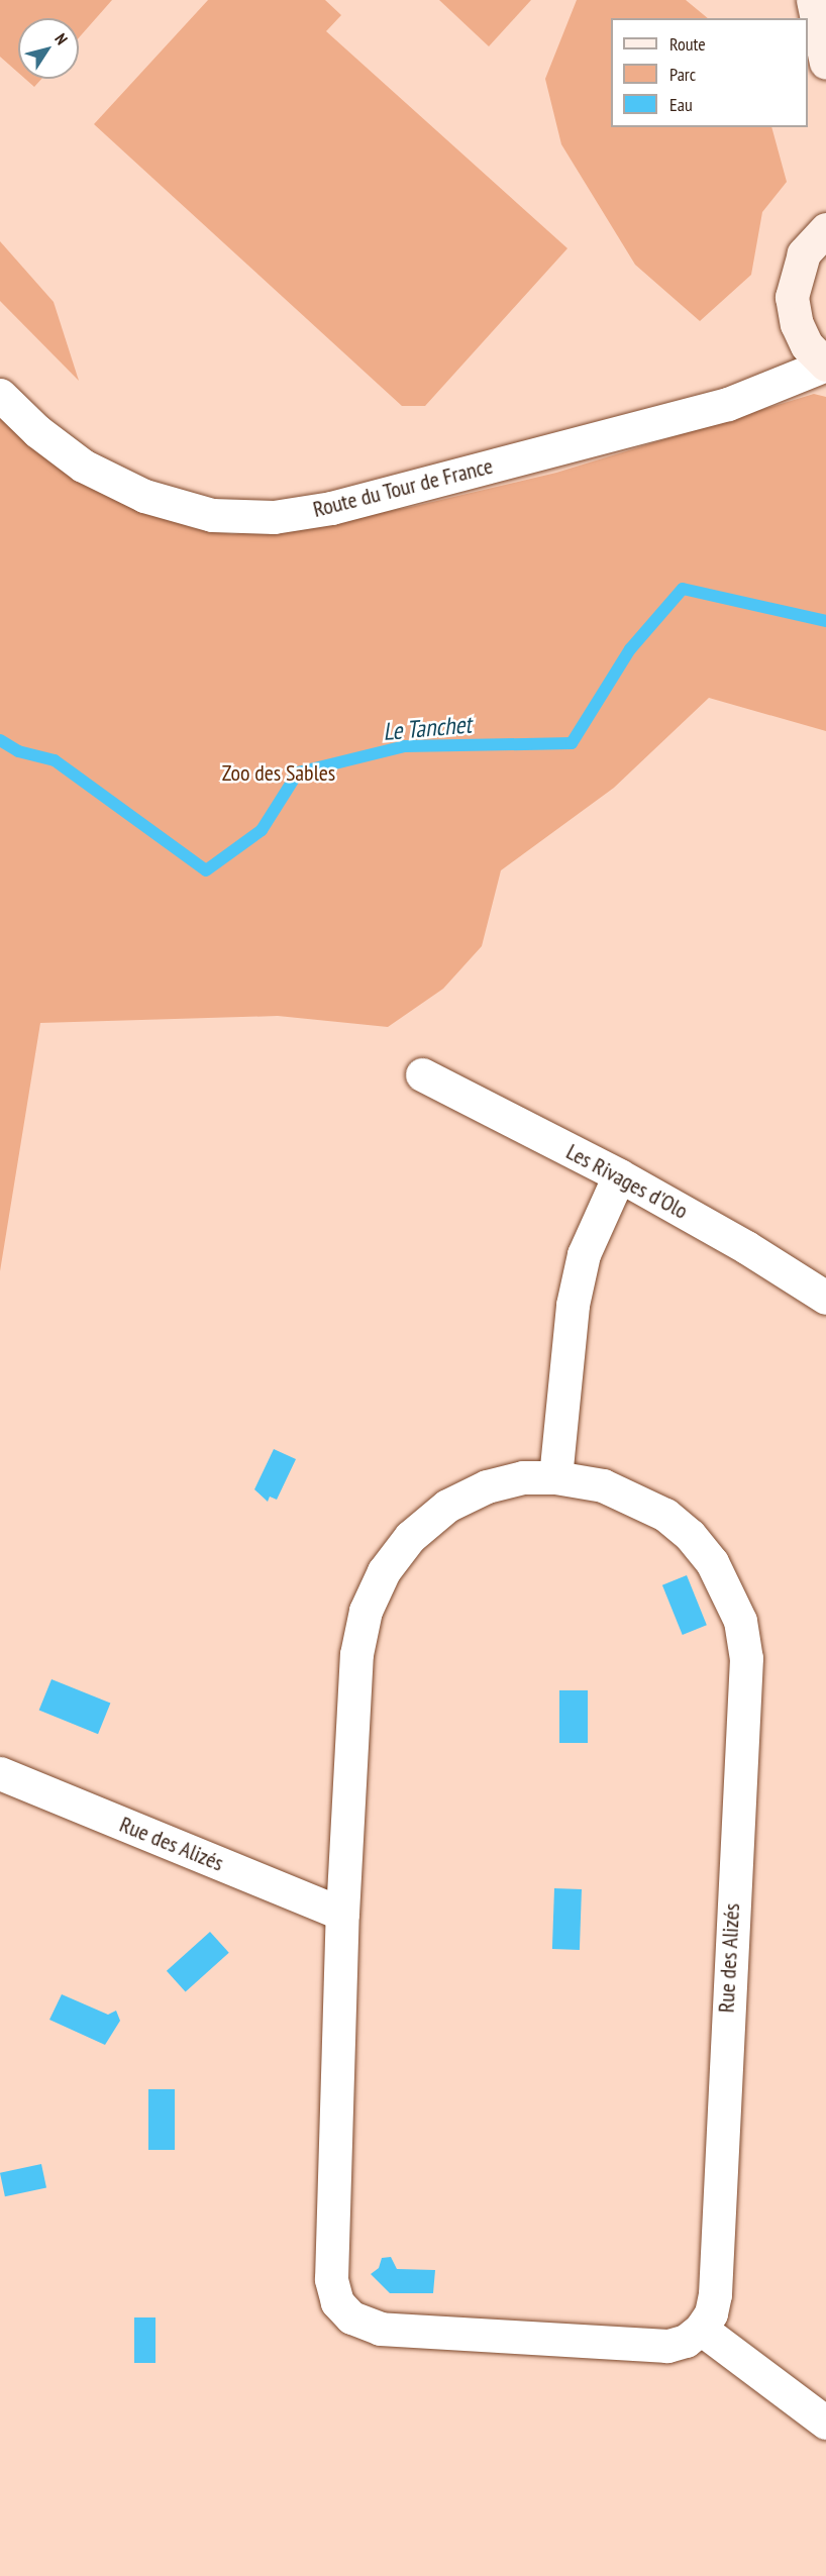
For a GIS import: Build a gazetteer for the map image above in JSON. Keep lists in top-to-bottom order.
{
  "streets": {
    "street": ["Route du Tour de France", "Les Rivages d'Olo", "Rue des Alizés"]
  },
  "water": ["Le Tanchet"],
  "parks": ["Zoo des Sables"],
  "legend": ["Route", "Parc", "Eau"],
  "north": "top right"
}
